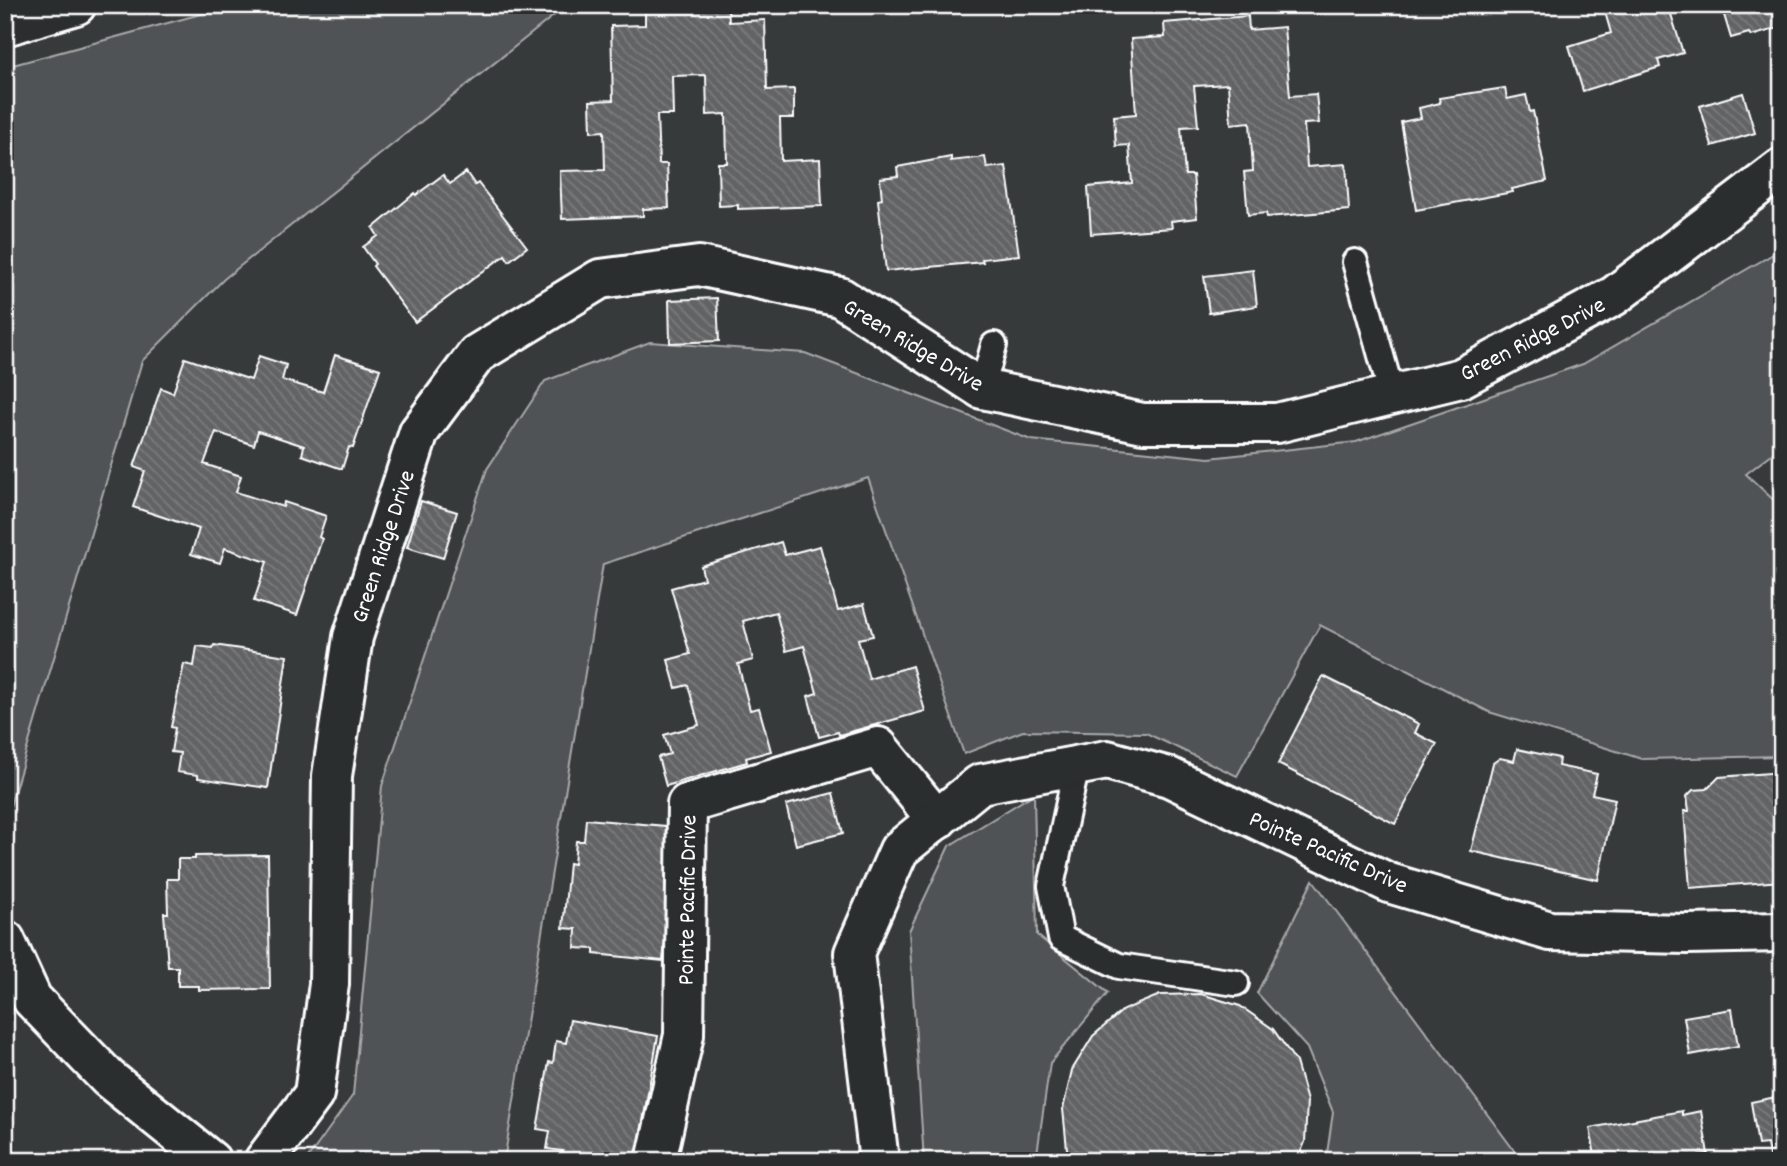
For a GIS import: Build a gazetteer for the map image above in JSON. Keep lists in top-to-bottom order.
{
  "streets": {
    "street": ["Green Ridge Drive", "Pointe Pacific Drive"]
  }
}
